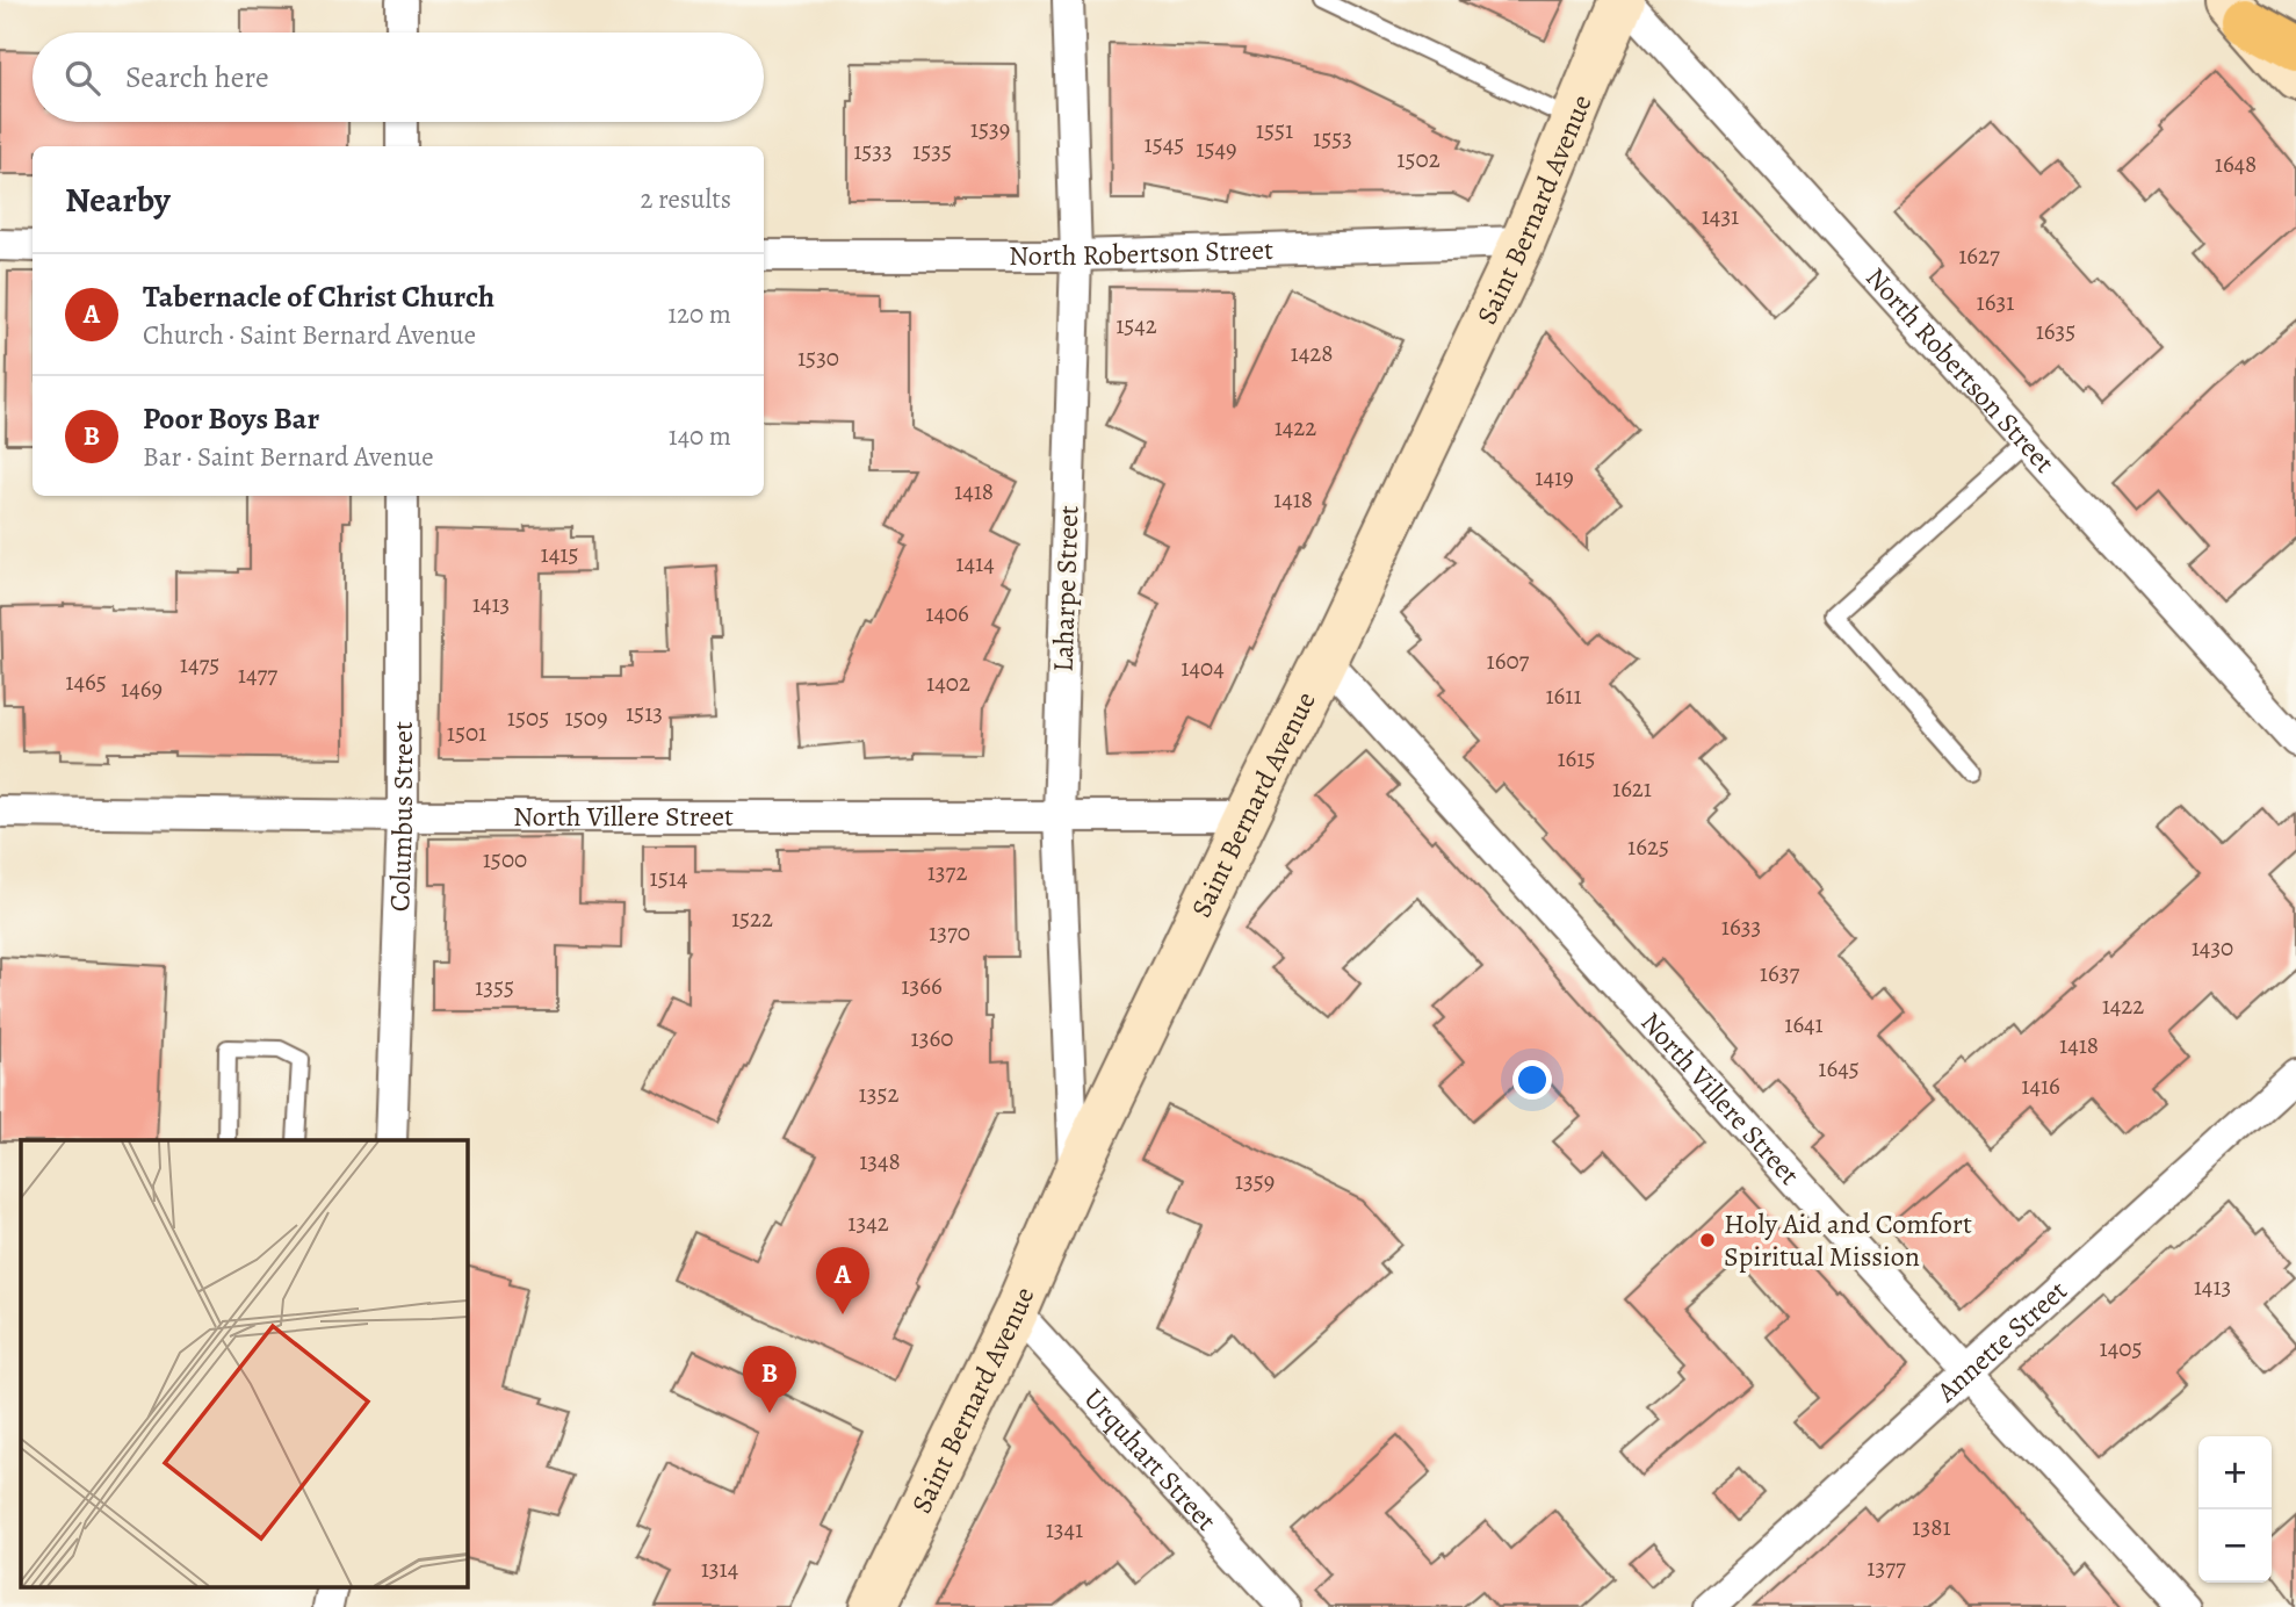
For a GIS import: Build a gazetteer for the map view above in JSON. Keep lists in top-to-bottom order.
{
  "streets": {
    "street": [
      "Saint Bernard Avenue",
      "North Robertson Street",
      "Laharpe Street",
      "Columbus Street",
      "North Villere Street",
      "Annette Street",
      "Urquhart Street"
    ]
  },
  "crossings": [
    ["Saint Bernard Avenue", "North Robertson Street"],
    ["Saint Bernard Avenue", "Laharpe Street"],
    ["Saint Bernard Avenue", "North Villere Street"],
    ["Saint Bernard Avenue", "Urquhart Street"],
    ["North Robertson Street", "Laharpe Street"],
    ["Laharpe Street", "North Villere Street"],
    ["Columbus Street", "North Villere Street"],
    ["North Villere Street", "Annette Street"]
  ],
  "places": ["Holy Aid and Comfort Spiritual Mission"],
  "house_numbers": [
    "1539",
    "1551",
    "1553",
    "1545",
    "1549",
    "1533",
    "1535",
    "1502",
    "1648",
    "1431",
    "1627",
    "1631",
    "1542",
    "1635",
    "1428",
    "1530",
    "1422",
    "1419",
    "1418",
    "1418",
    "1415",
    "1414",
    "1413",
    "1406",
    "1607",
    "1475",
    "1404",
    "1477",
    "1465",
    "1402",
    "1469",
    "1611",
    "1513",
    "1505",
    "1509",
    "1501",
    "1615",
    "1621",
    "1625",
    "1500",
    "1372",
    "1514",
    "1522",
    "1633",
    "1370",
    "1430",
    "1637",
    "1366",
    "1355",
    "1422",
    "1641",
    "1360",
    "1418",
    "1645",
    "1416",
    "1352",
    "1348",
    "1359",
    "1342",
    "1413",
    "1405",
    "1381",
    "1341",
    "1377",
    "1314"
  ],
  "page": {
    "search": "Search here",
    "heading": ["Nearby", "2 results"],
    "list": [
      {
        "mark": "A",
        "name": "Tabernacle of Christ Church",
        "note": "Church · Saint Bernard Avenue",
        "value": "120 m"
      },
      {
        "mark": "B",
        "name": "Poor Boys Bar",
        "note": "Bar · Saint Bernard Avenue",
        "value": "140 m"
      }
    ],
    "pins": ["A", "B"],
    "map_buttons": ["+", "−"]
  }
}
